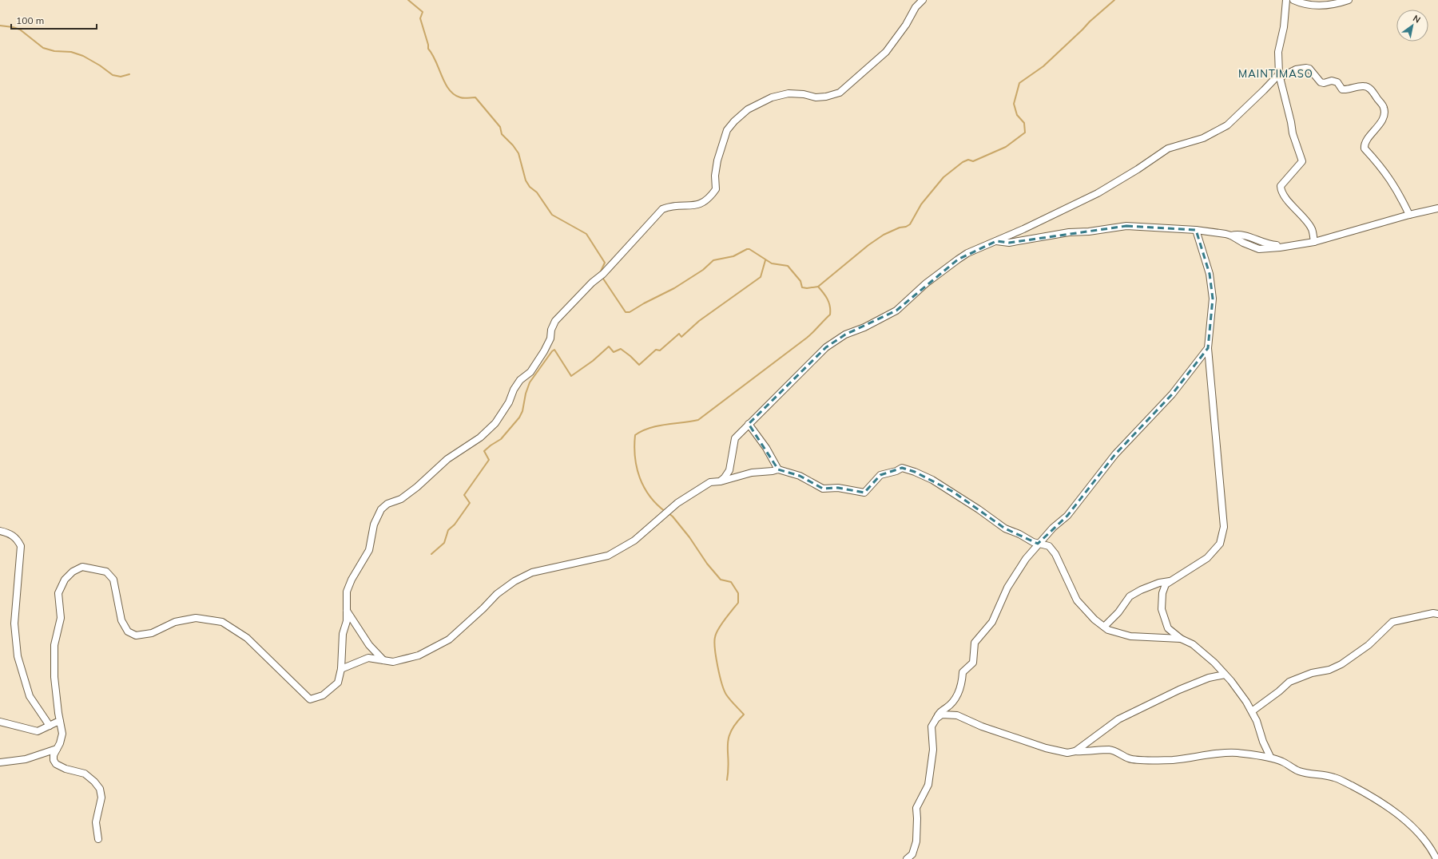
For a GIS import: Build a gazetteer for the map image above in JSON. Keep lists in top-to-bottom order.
{
  "districts": ["MAINTIMASO"],
  "scale_bar": "100 m",
  "north": "top right"
}
